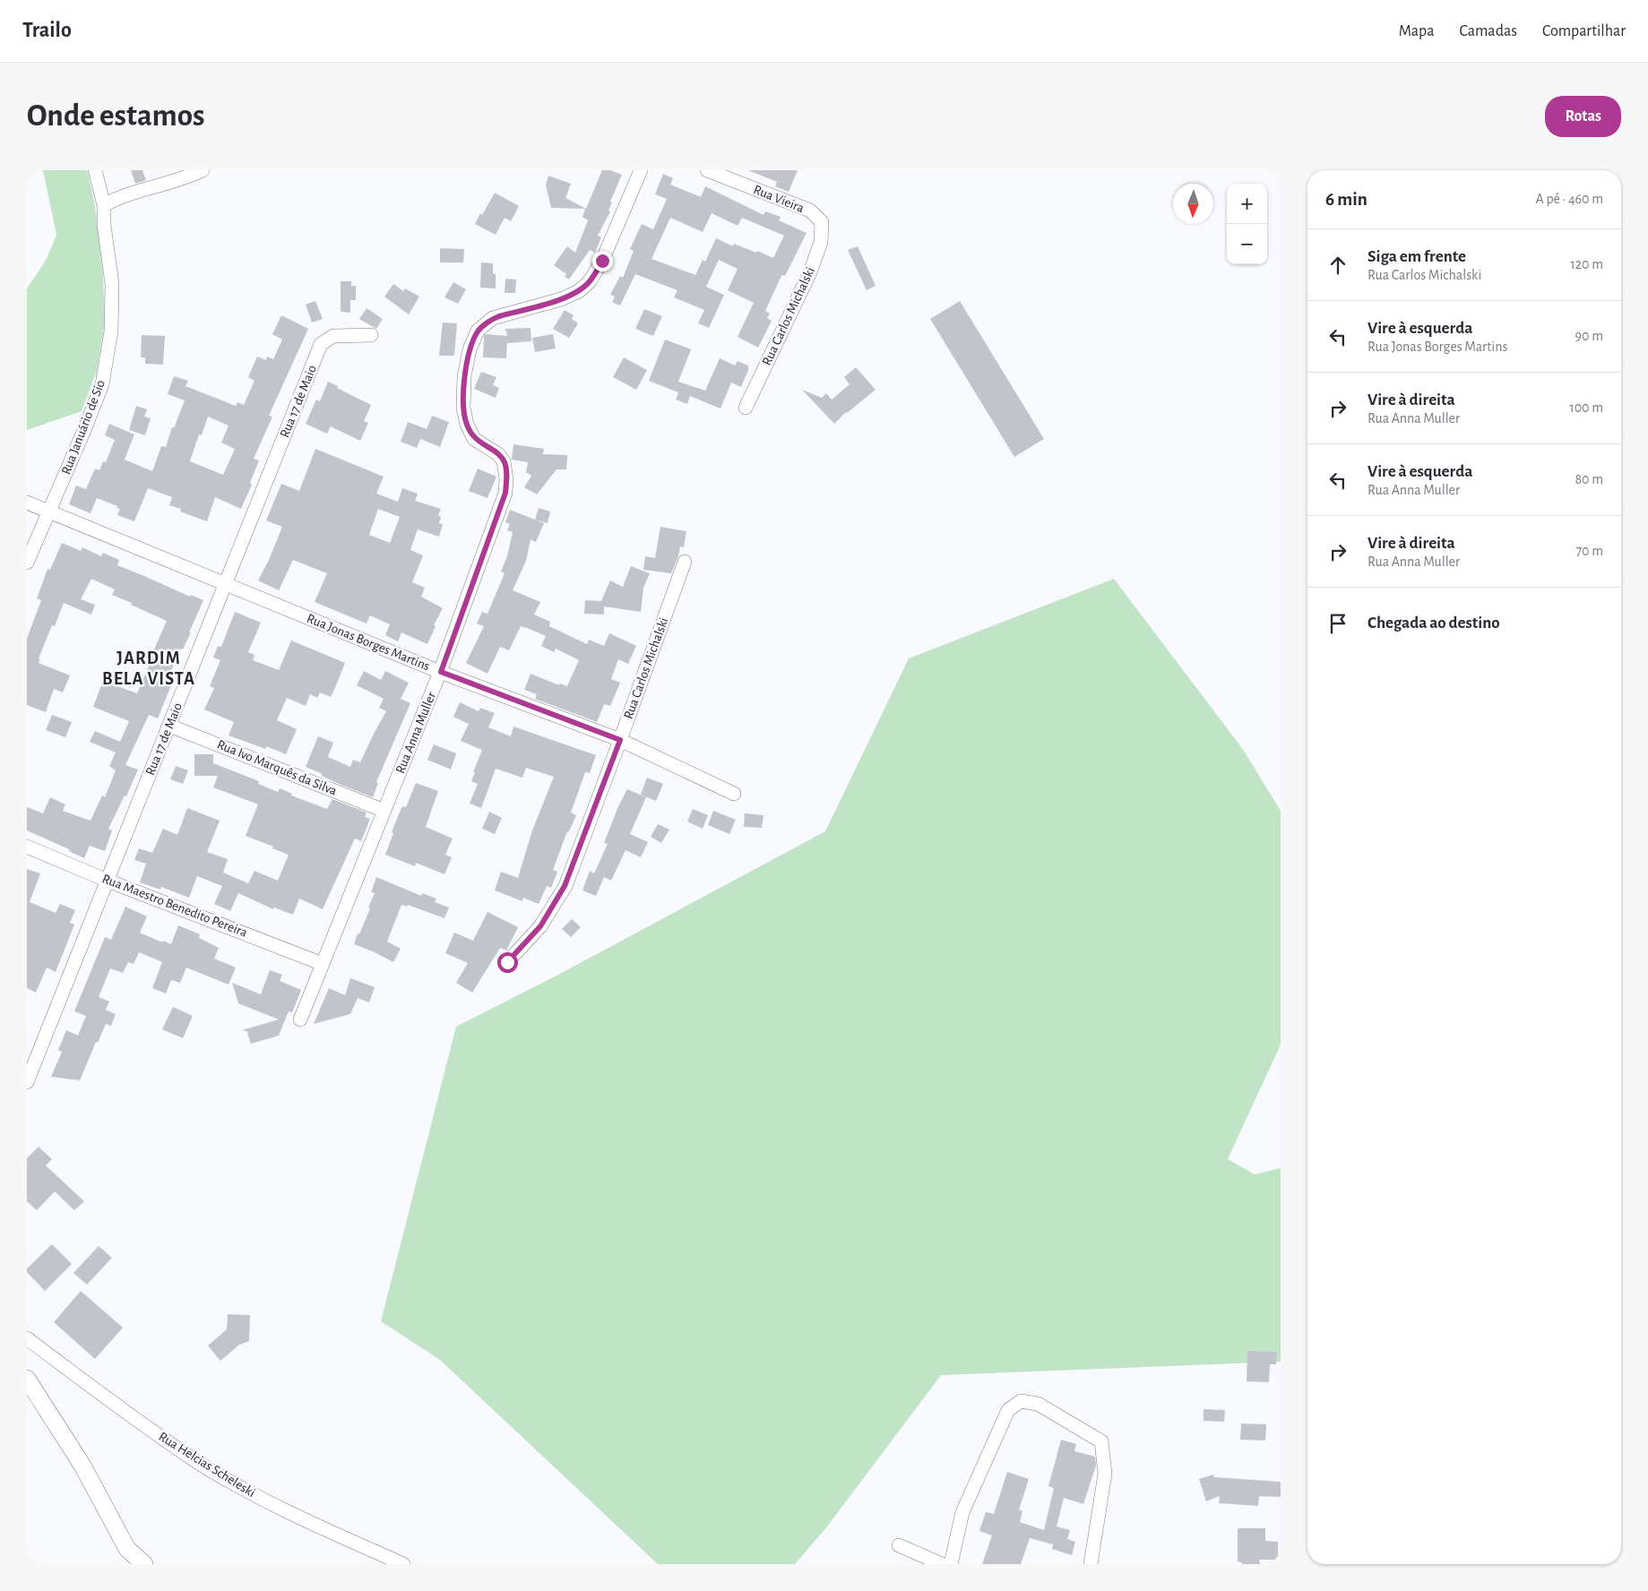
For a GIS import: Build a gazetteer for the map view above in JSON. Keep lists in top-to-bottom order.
{
  "streets": {
    "street": [
      "Rua Vieira",
      "Rua Carlos Michalski",
      "Rua 17 de Maio",
      "Rua Januário de Sio",
      "Rua Jonas Borges Martins",
      "Rua Anna Muller",
      "Rua Ivo Marquês da Silva",
      "Rua Maestro Benedito Pereira",
      "Rua Helcias Scheleski"
    ]
  },
  "crossings": [
    ["Rua Vieira", "Rua Carlos Michalski"],
    ["Rua Carlos Michalski", "Rua Jonas Borges Martins"],
    ["Rua 17 de Maio", "Rua Jonas Borges Martins"],
    ["Rua 17 de Maio", "Rua Ivo Marquês da Silva"],
    ["Rua 17 de Maio", "Rua Maestro Benedito Pereira"],
    ["Rua Januário de Sio", "Rua Jonas Borges Martins"],
    ["Rua Jonas Borges Martins", "Rua Anna Muller"],
    ["Rua Anna Muller", "Rua Ivo Marquês da Silva"],
    ["Rua Anna Muller", "Rua Maestro Benedito Pereira"]
  ],
  "districts": ["JARDIM BELA VISTA"],
  "north": "bottom",
  "page": {
    "header": "Trailo",
    "nav": ["Mapa", "Camadas", "Compartilhar"],
    "buttons": "Rotas",
    "title": "Onde estamos",
    "heading": ["6 min", "A pé · 460 m"],
    "map_buttons": ["+", "−"],
    "list": [
      ["Siga em frente", "Rua Carlos Michalski", "120 m"],
      ["Vire à esquerda", "Rua Jonas Borges Martins", "90 m"],
      ["Vire à direita", "Rua Anna Muller", "100 m"],
      ["Vire à esquerda", "Rua Anna Muller", "80 m"],
      ["Vire à direita", "Rua Anna Muller", "70 m"],
      "Chegada ao destino"
    ]
  }
}
